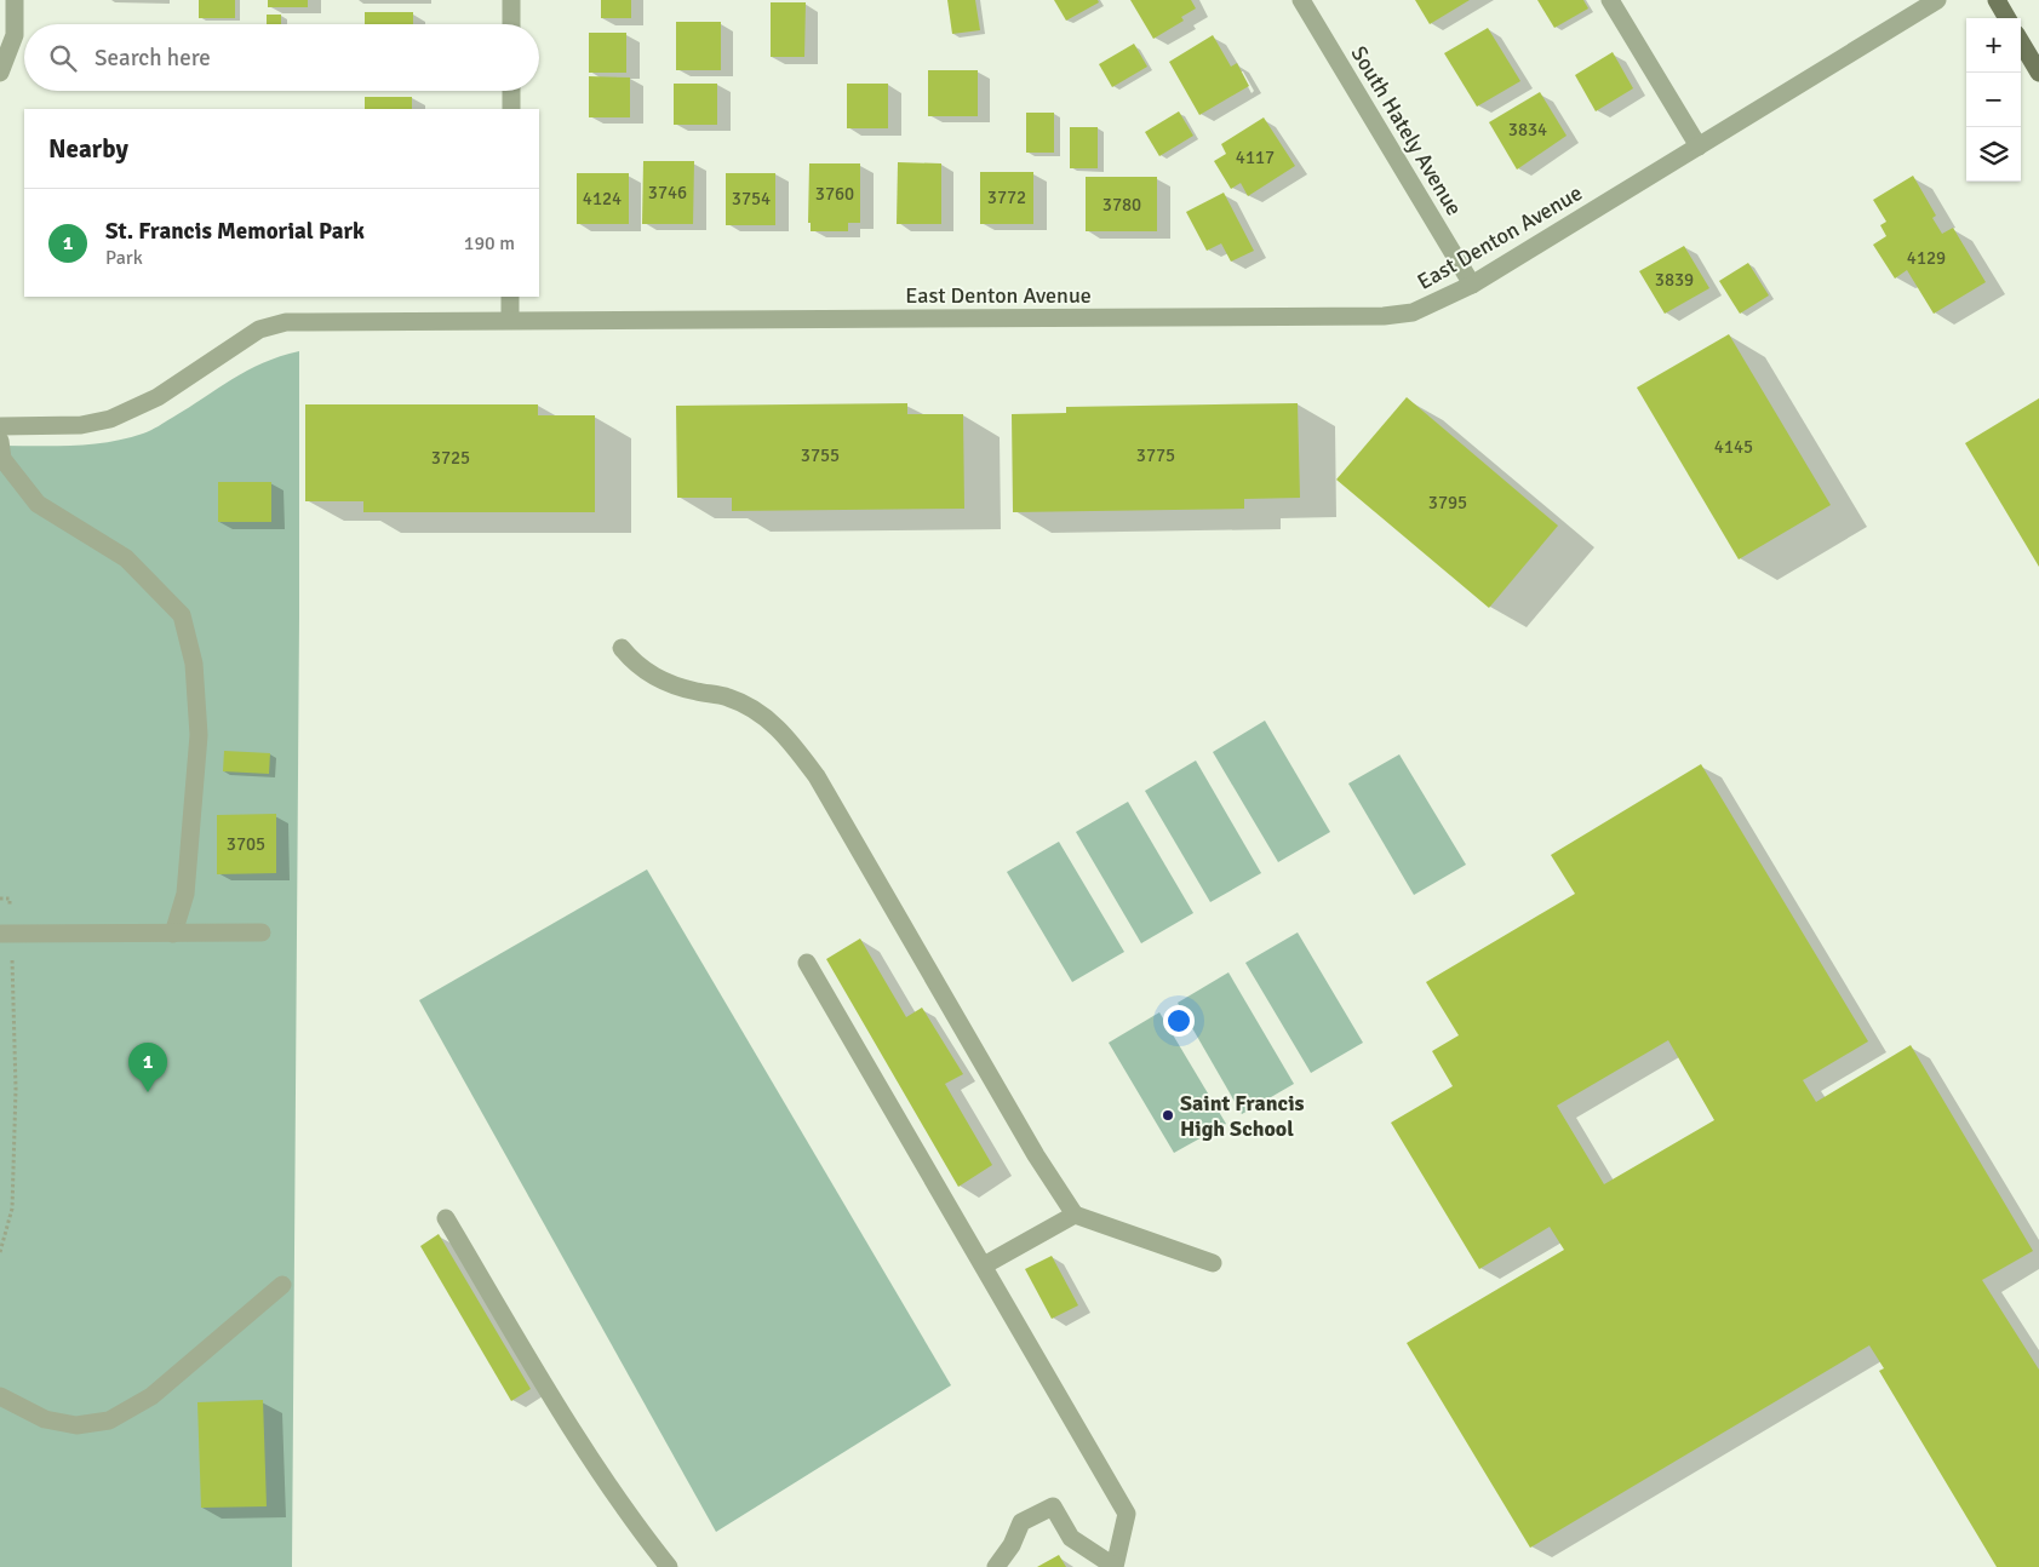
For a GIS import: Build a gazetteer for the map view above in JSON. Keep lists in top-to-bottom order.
{
  "streets": {
    "street": ["South Hately Avenue", "East Denton Avenue"]
  },
  "crossings": [
    ["South Hately Avenue", "East Denton Avenue"]
  ],
  "places": ["Saint Francis High School"],
  "house_numbers": [
    "3834",
    "4117",
    "3746",
    "3760",
    "3772",
    "4124",
    "3754",
    "3780",
    "4129",
    "3839",
    "4145",
    "3755",
    "3775",
    "3725",
    "3795",
    "3705"
  ],
  "page": {
    "map_buttons": ["+", "−"],
    "search": "Search here",
    "heading": "Nearby",
    "list": [
      {
        "mark": "1",
        "name": "St. Francis Memorial Park",
        "note": "Park",
        "value": "190 m"
      }
    ],
    "pins": "1"
  }
}
